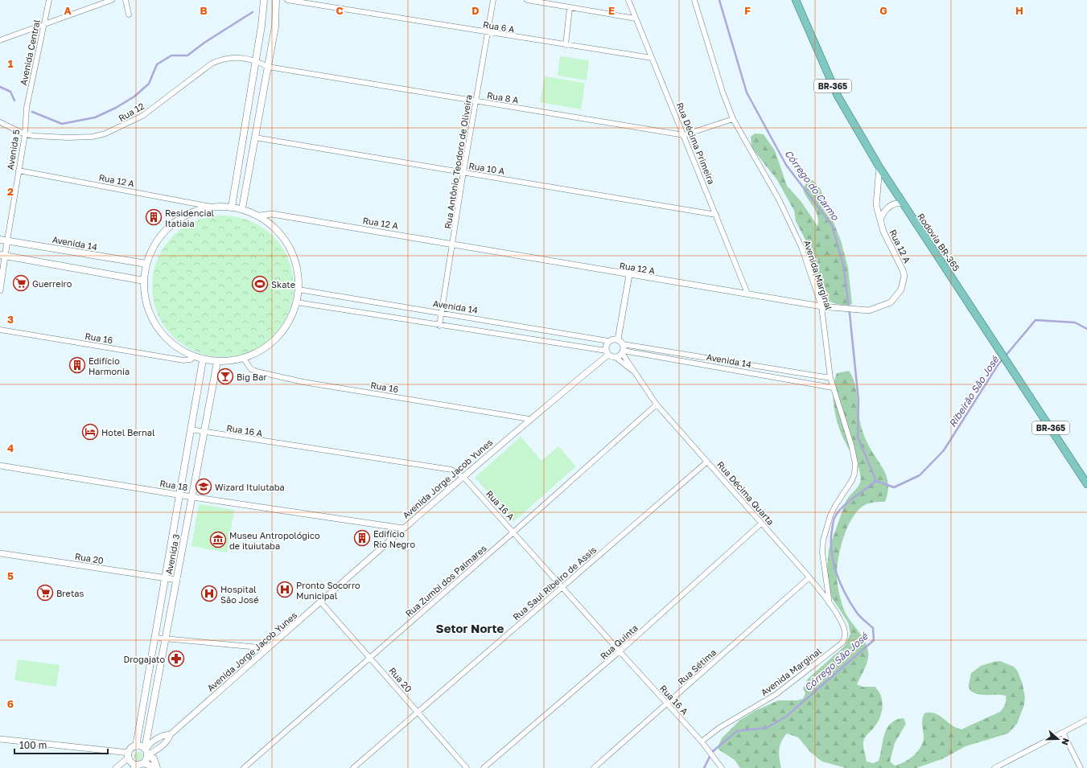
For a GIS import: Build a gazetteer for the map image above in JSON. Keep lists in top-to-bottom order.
{
  "streets": {
    "main road": [
      "BR-365",
      "Rodovia BR-365",
      "Avenida 14",
      "Avenida 3"
    ],
    "street": [
      "Rua 6 A",
      "Avenida Central",
      "Rua 8 A",
      "Rua 12",
      "Rua Décima Primeira",
      "Avenida 5",
      "Rua Antônio Teodoro de Oliveira",
      "Rua 10 A",
      "Rua 12 A",
      "Avenida Marginal",
      "Rua 16",
      "Rua 16 A",
      "Avenida Jorge Jacob Yunes",
      "Rua 18",
      "Rua Décima Quarta",
      "Rua 20",
      "Rua Zumbi dos Palmares",
      "Rua Saul Ribeiro de Assis",
      "Rua Quinta",
      "Rua Sétima"
    ]
  },
  "crossings": [
    ["Rua 6 A", "Rua Décima Primeira"],
    ["Rua 6 A", "Rua Antônio Teodoro de Oliveira"],
    ["Avenida Central", "Avenida 5"],
    ["Rua 8 A", "Rua 12"],
    ["Rua 8 A", "Rua Décima Primeira"],
    ["Rua 8 A", "Rua Antônio Teodoro de Oliveira"],
    ["Rua 8 A", "Avenida Marginal"],
    ["Rua 12", "Avenida 5"],
    ["Rua Décima Primeira", "Rua 10 A"],
    ["Rua Décima Primeira", "Rua 12 A"],
    ["Avenida 5", "Rua 12 A"],
    ["Avenida 5", "Avenida 14"],
    ["Rua Antônio Teodoro de Oliveira", "Rua 10 A"],
    ["Rua Antônio Teodoro de Oliveira", "Rua 12 A"],
    ["Rua Antônio Teodoro de Oliveira", "Avenida 14"],
    ["Rua 12 A", "Rodovia BR-365"],
    ["Rua 12 A", "Avenida Marginal"],
    ["Avenida 14", "Avenida Marginal"],
    ["Avenida 14", "Avenida Jorge Jacob Yunes"],
    ["Avenida 14", "Rua Décima Quarta"],
    ["Avenida Marginal", "Rua 16 A"],
    ["Avenida Marginal", "Rua Décima Quarta"],
    ["Rua 16", "Avenida Jorge Jacob Yunes"],
    ["Rua 16 A", "Avenida Jorge Jacob Yunes"],
    ["Rua 16 A", "Avenida 3"],
    ["Rua 16 A", "Rua Zumbi dos Palmares"],
    ["Rua 16 A", "Rua Saul Ribeiro de Assis"],
    ["Rua 16 A", "Rua Quinta"],
    ["Rua 16 A", "Rua Sétima"],
    ["Avenida Jorge Jacob Yunes", "Rua 18"],
    ["Avenida Jorge Jacob Yunes", "Rua Décima Quarta"],
    ["Avenida Jorge Jacob Yunes", "Avenida 3"],
    ["Avenida Jorge Jacob Yunes", "Rua 20"],
    ["Rua 18", "Avenida 3"],
    ["Rua Décima Quarta", "Rua Zumbi dos Palmares"],
    ["Rua Décima Quarta", "Rua Saul Ribeiro de Assis"],
    ["Rua Décima Quarta", "Rua Quinta"],
    ["Rua Décima Quarta", "Rua Sétima"],
    ["Avenida 3", "Rua 20"],
    ["Rua 20", "Rua Zumbi dos Palmares"],
    ["Rua 20", "Rua Saul Ribeiro de Assis"]
  ],
  "districts": ["Setor Norte"],
  "water": ["Córrego do Carmo", "Ribeirão São José", "Córrego São José"],
  "places": {
    "building": ["Residencial Itatiaia", "Edifício Harmonia", "Edifício Rio Negro"],
    "supermarket": ["Guerreiro", "Bretas"],
    "sports": ["Skate"],
    "bar": ["Big Bar"],
    "hotel": ["Hotel Bernal"],
    "school or university": ["Wizard Ituiutaba"],
    "museum": ["Museu Antropológico de ituiutaba"],
    "hospital": ["Pronto Socorro Municipal", "Hospital São José"],
    "pharmacy": ["Drogajato"]
  },
  "scale_bar": "100 m",
  "north": "right",
  "grid": {
    "columns": [
      "A",
      "B",
      "C",
      "D",
      "E",
      "F",
      "G",
      "H"
    ],
    "rows": [
      "1",
      "2",
      "3",
      "4",
      "5",
      "6"
    ]
  }
}
